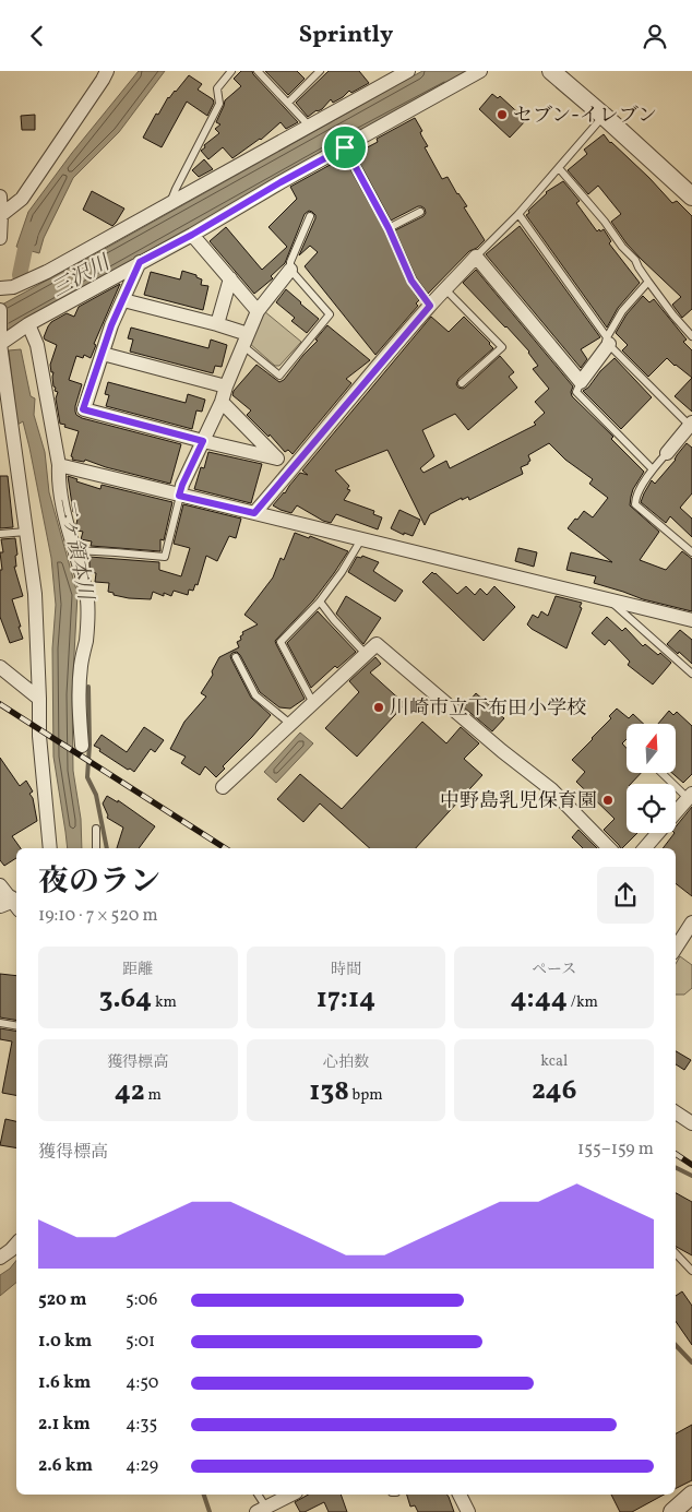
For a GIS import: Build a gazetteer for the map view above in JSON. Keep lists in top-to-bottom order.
{
  "water": ["三沢川", "二ヶ領本川"],
  "places": ["セブン-イレブン", "川崎市立下布田小学校", "中野島乳児保育園"],
  "north": "top",
  "page": {
    "header": "Sprintly",
    "heading": ["夜のラン", "19:10 · 7 × 520 m"],
    "stats": [
      ["距離", "3.64 km"],
      ["時間", "17:14"],
      ["ペース", "4:44 /km"],
      ["獲得標高", "42 m"],
      ["心拍数", "138 bpm"],
      ["kcal", "246"]
    ],
    "chart": ["獲得標高", "155–159 m"],
    "list": [
      {
        "name": "520 m",
        "note": "5:06"
      },
      {
        "name": "1.0 km",
        "note": "5:01"
      },
      {
        "name": "1.6 km",
        "note": "4:50"
      },
      {
        "name": "2.1 km",
        "note": "4:35"
      },
      {
        "name": "2.6 km",
        "note": "4:29"
      }
    ]
  }
}
